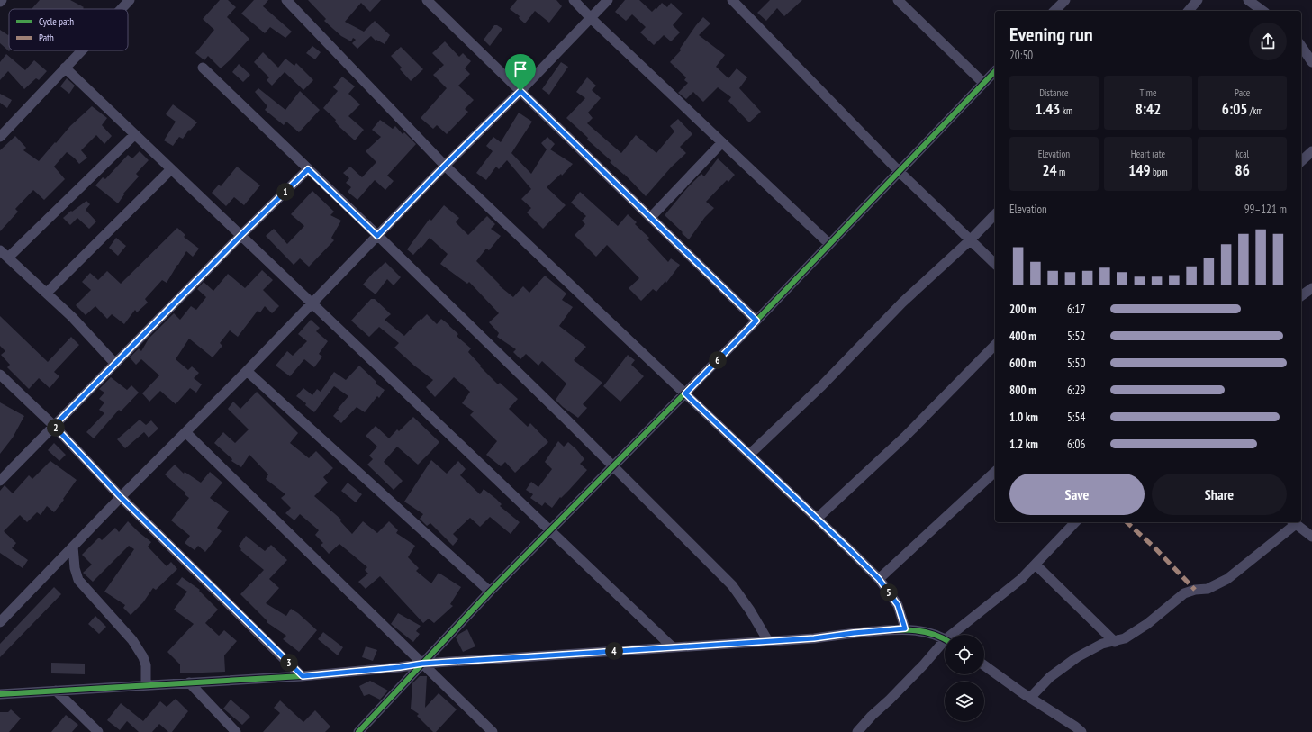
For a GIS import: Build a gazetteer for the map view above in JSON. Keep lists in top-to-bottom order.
{
  "legend": ["Cycle path", "Path"],
  "page": {
    "heading": ["Evening run", "20:50"],
    "stats": [
      ["Distance", "1.43 km"],
      ["Time", "8:42"],
      ["Pace", "6:05 /km"],
      ["Elevation", "24 m"],
      ["Heart rate", "149 bpm"],
      ["kcal", "86"]
    ],
    "pins": [
      "1",
      "6",
      "2",
      "5",
      "4",
      "3"
    ],
    "chart": ["Elevation", "99–121 m"],
    "list": [
      {
        "name": "200 m",
        "note": "6:17"
      },
      {
        "name": "400 m",
        "note": "5:52"
      },
      {
        "name": "600 m",
        "note": "5:50"
      },
      {
        "name": "800 m",
        "note": "6:29"
      },
      {
        "name": "1.0 km",
        "note": "5:54"
      },
      {
        "name": "1.2 km",
        "note": "6:06"
      }
    ],
    "buttons": ["Save", "Share"]
  }
}
